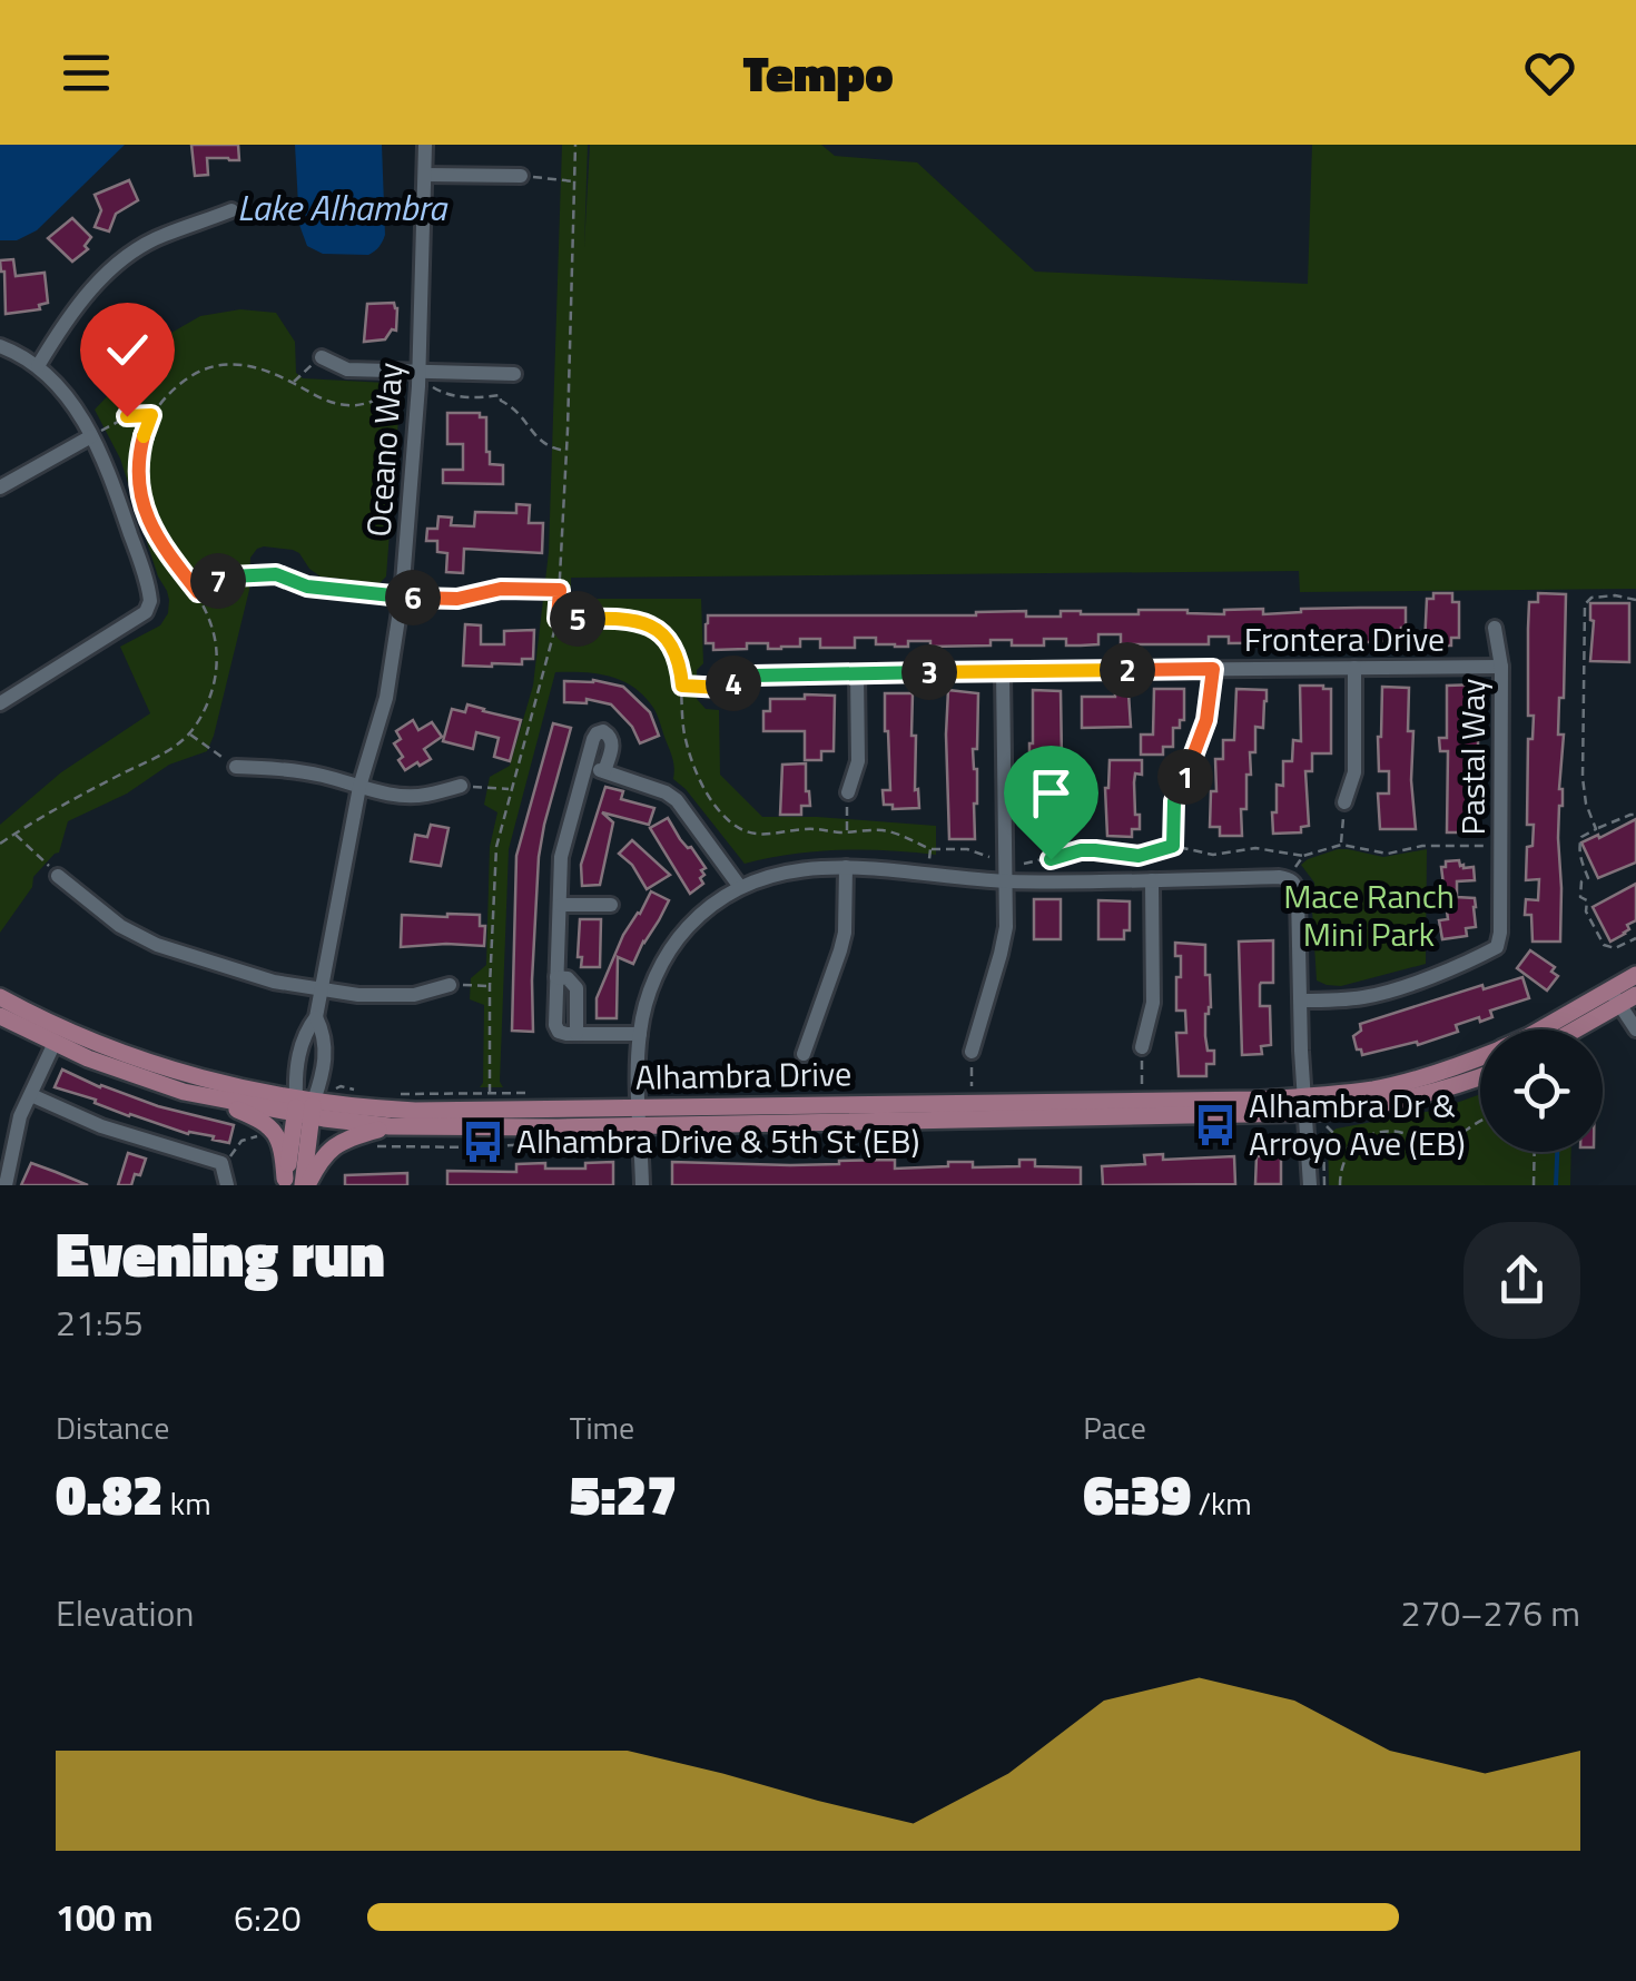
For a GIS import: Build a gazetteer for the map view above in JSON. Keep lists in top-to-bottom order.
{
  "streets": {
    "main road": ["Alhambra Drive"],
    "street": ["Oceano Way", "Frontera Drive", "Pastal Way"]
  },
  "crossings": [
    ["Oceano Way", "Alhambra Drive"],
    ["Frontera Drive", "Pastal Way"]
  ],
  "water": ["Lake Alhambra"],
  "parks": ["Mace Ranch Mini Park"],
  "places": {
    "bus stop": ["Alhambra Dr & Arroyo Ave (EB)", "Alhambra Drive & 5th St (EB)"]
  },
  "page": {
    "header": "Tempo",
    "pins": [
      "7",
      "6",
      "5",
      "2",
      "3",
      "4",
      "1"
    ],
    "heading": ["Evening run", "21:55"],
    "stats": [
      ["Distance", "0.82 km"],
      ["Time", "5:27"],
      ["Pace", "6:39 /km"]
    ],
    "chart": ["Elevation", "270–276 m"],
    "list": [
      {
        "name": "100 m",
        "note": "6:20"
      }
    ]
  }
}
